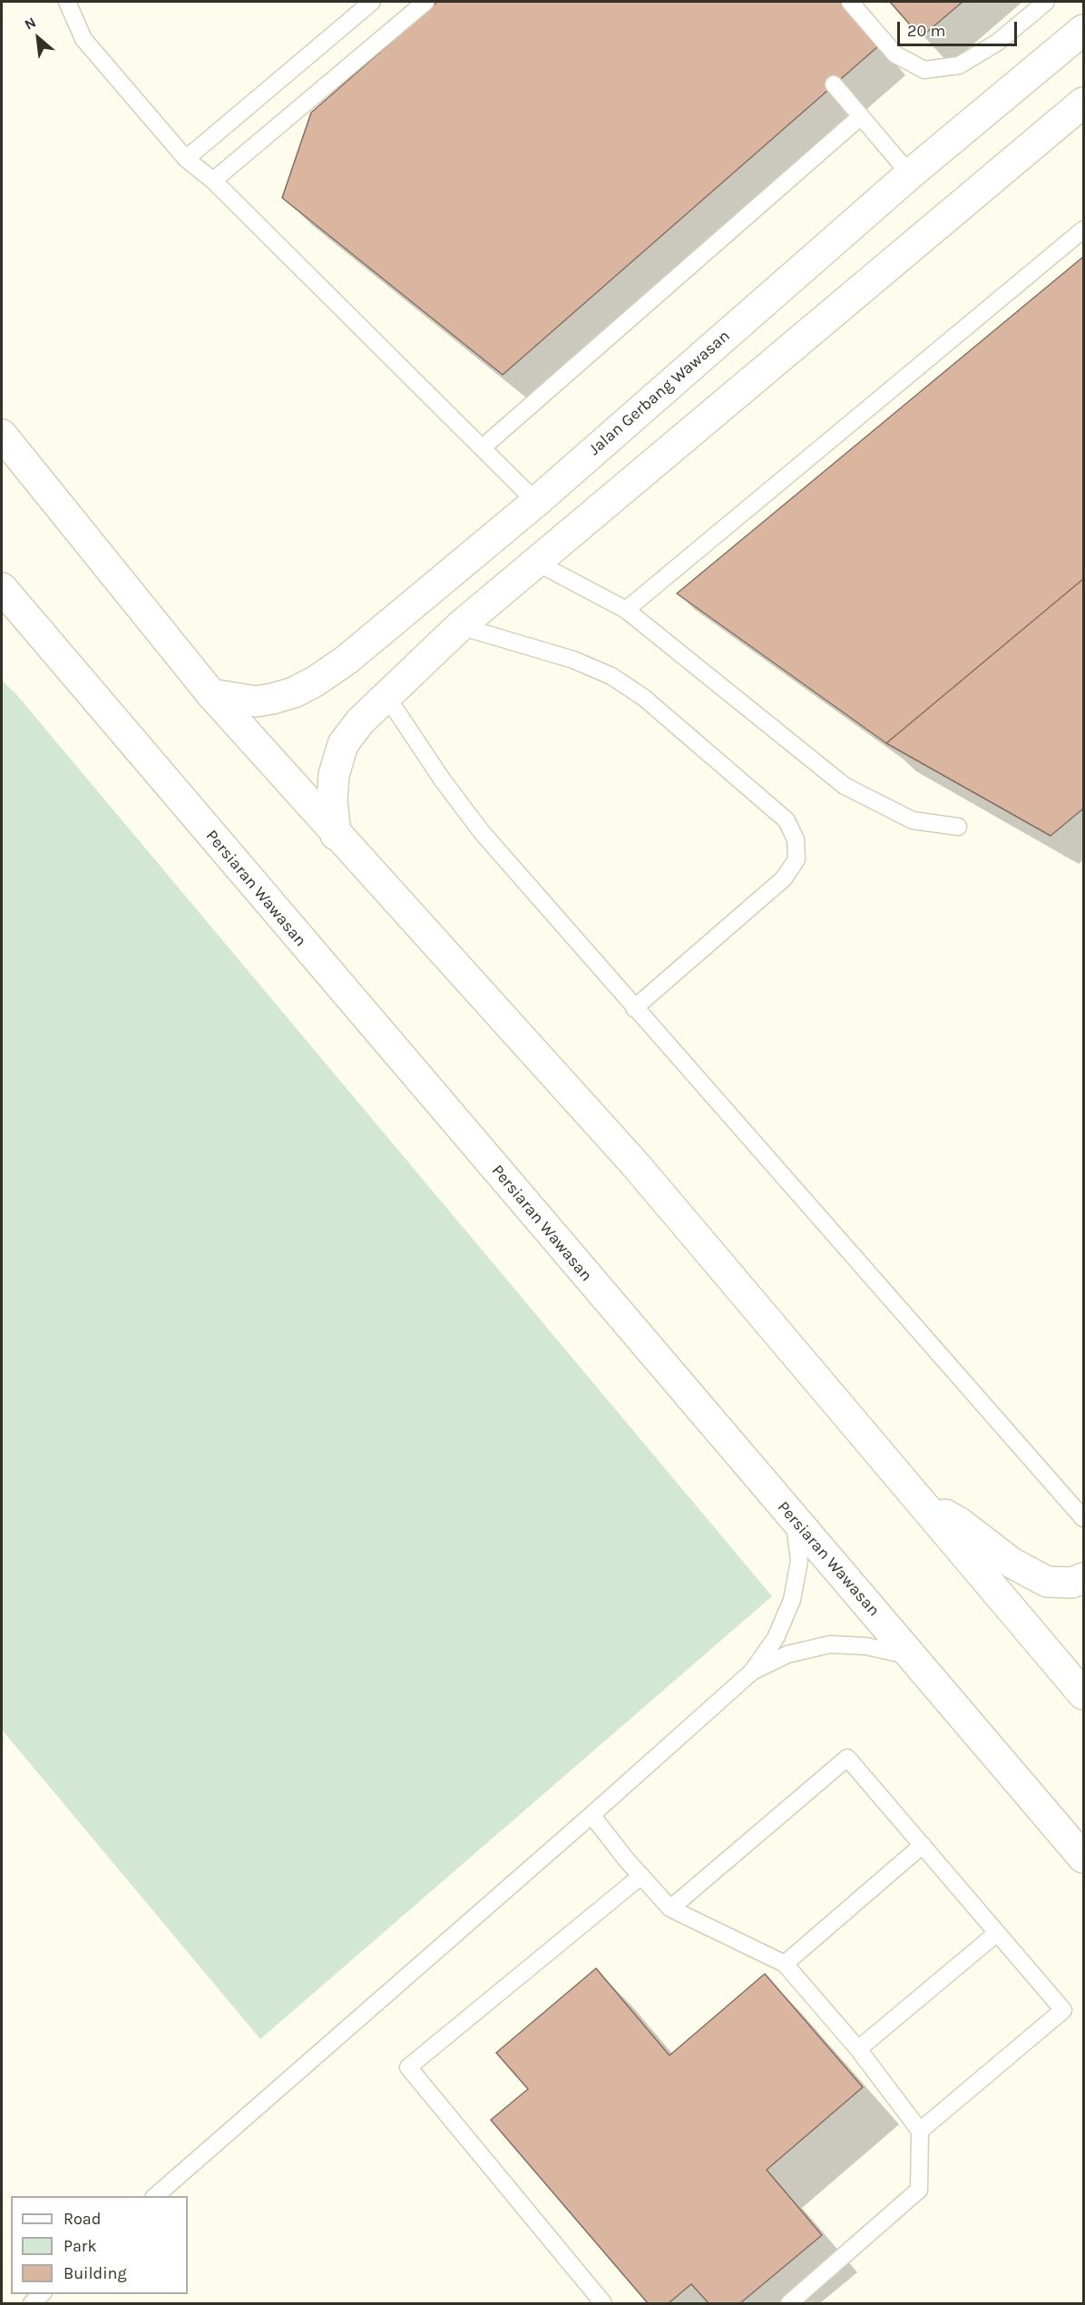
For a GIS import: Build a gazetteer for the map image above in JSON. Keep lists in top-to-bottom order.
{
  "streets": {
    "main road": ["Jalan Gerbang Wawasan", "Persiaran Wawasan"]
  },
  "legend": ["Road", "Park", "Building"],
  "scale_bar": "20 m",
  "north": "top left"
}
